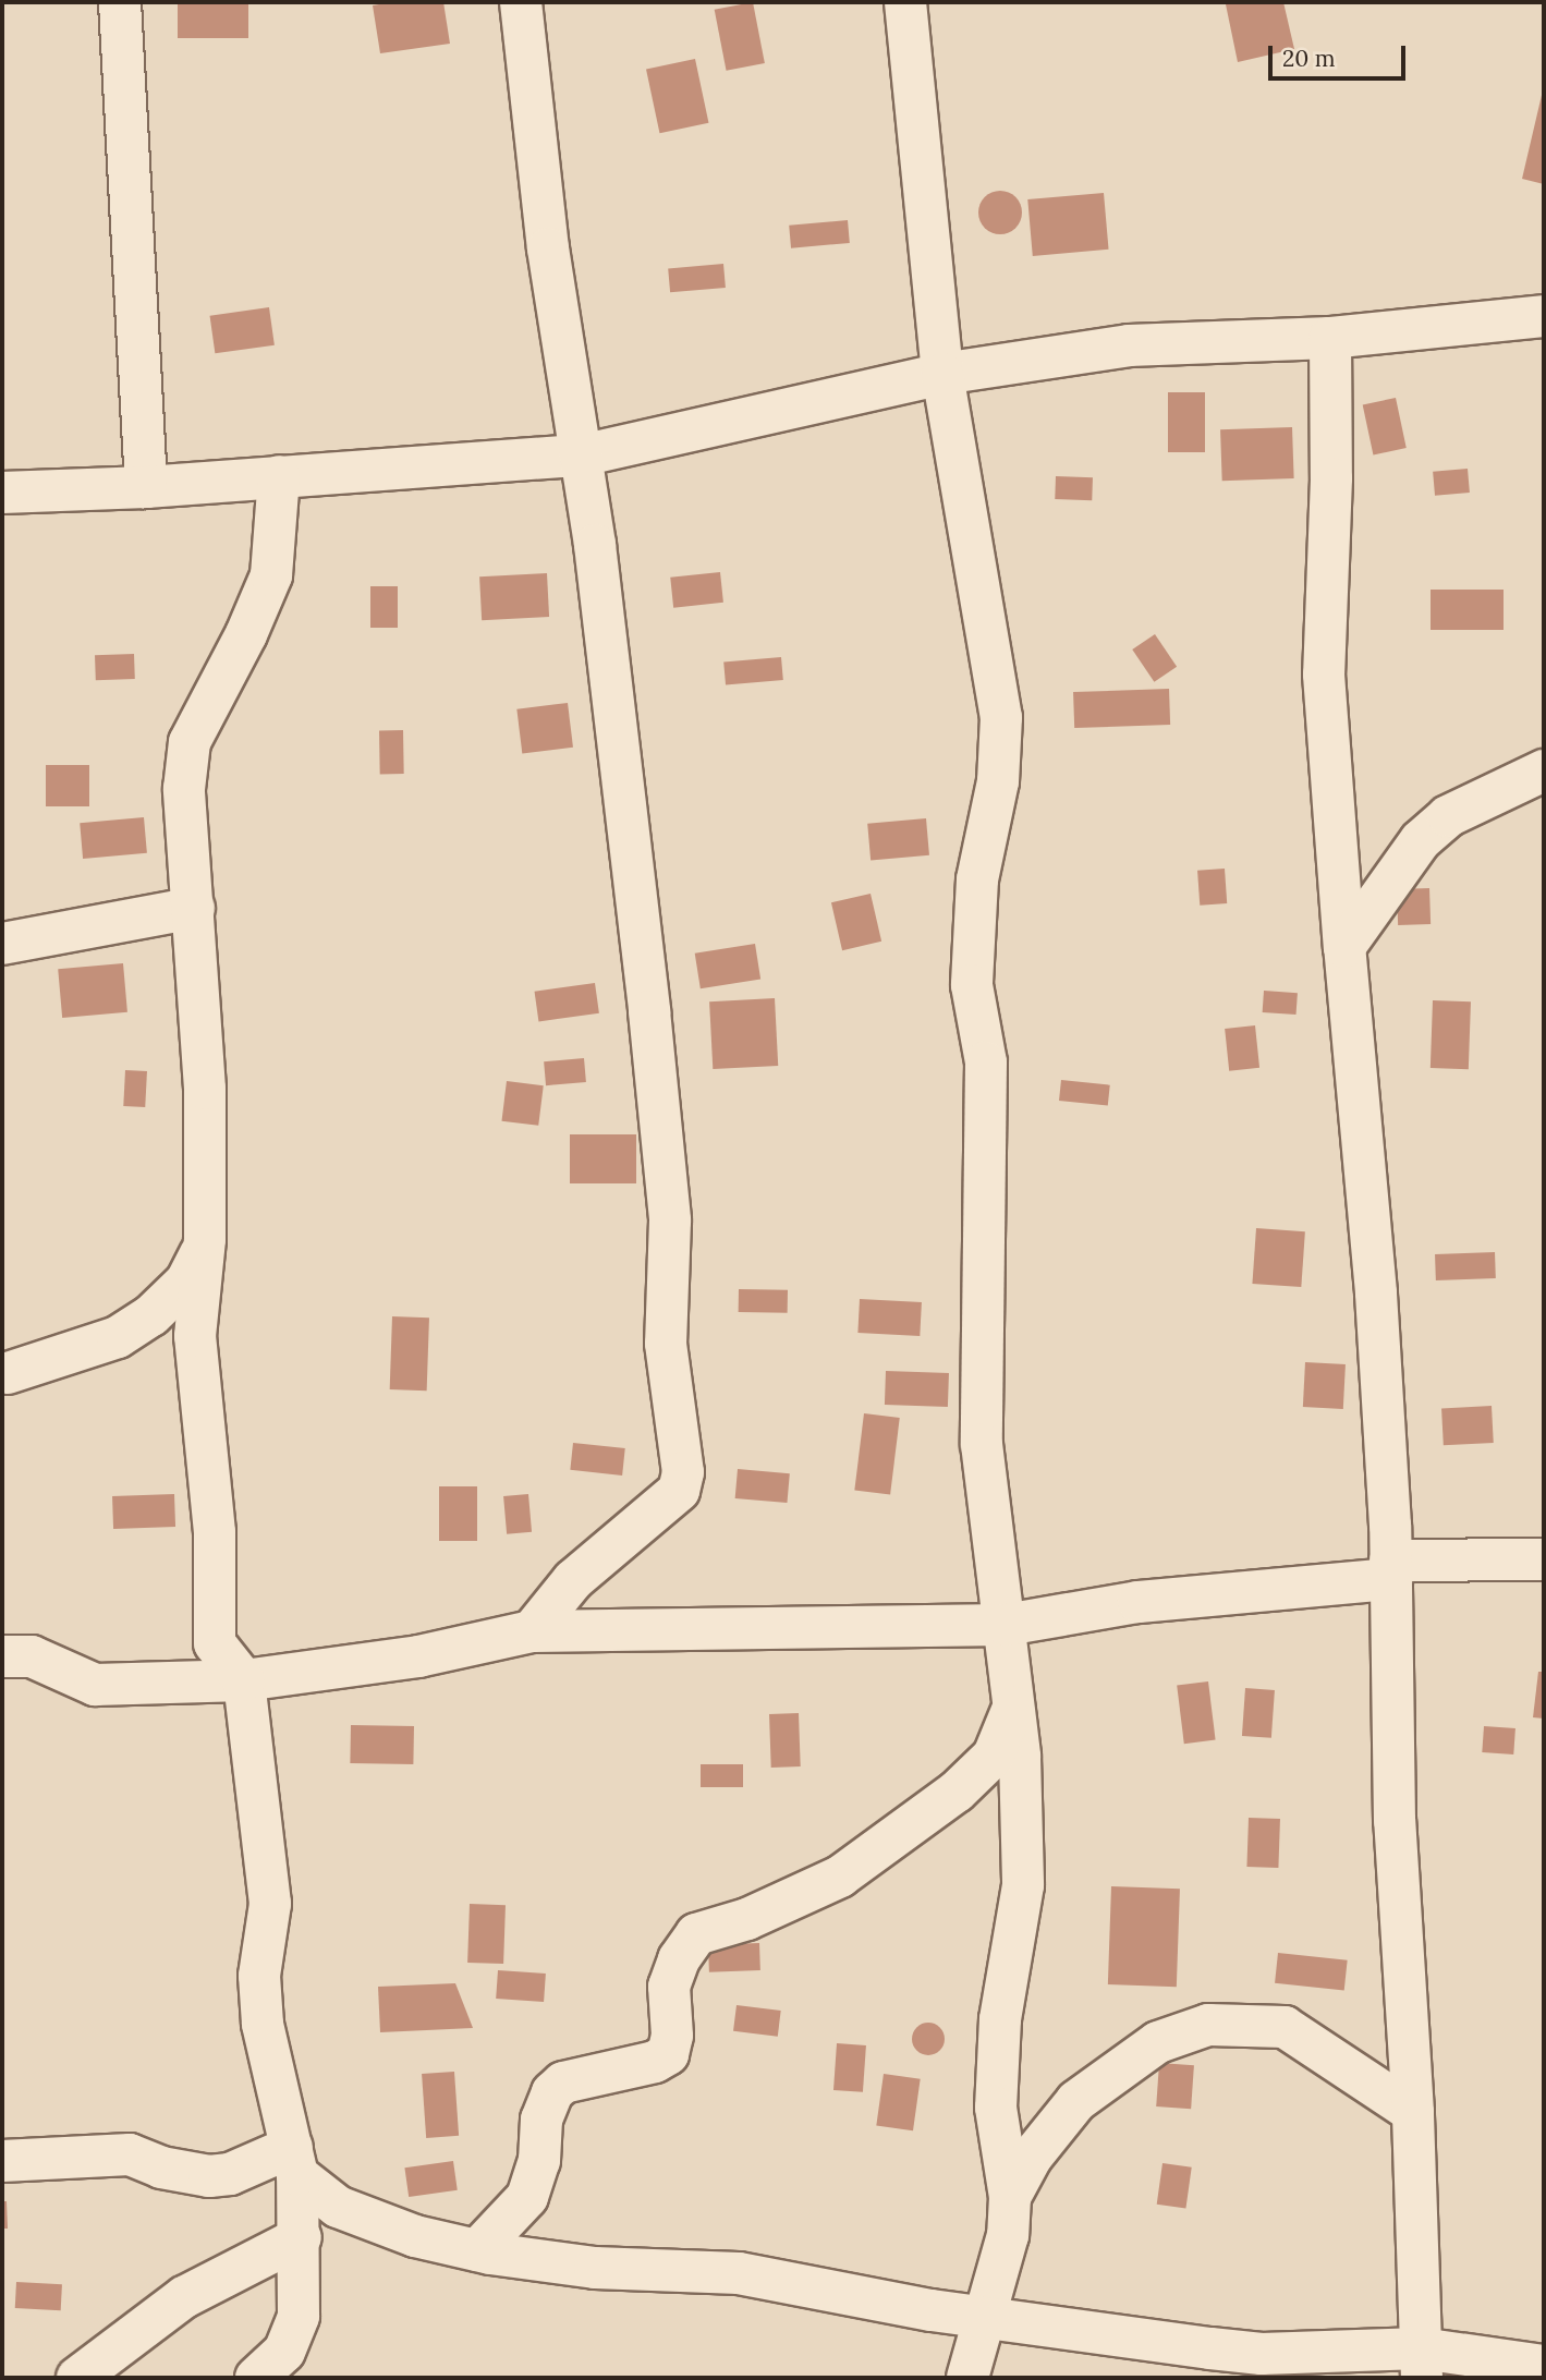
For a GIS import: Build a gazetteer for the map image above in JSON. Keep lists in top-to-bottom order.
{
  "scale_bar": "20 m"
}
